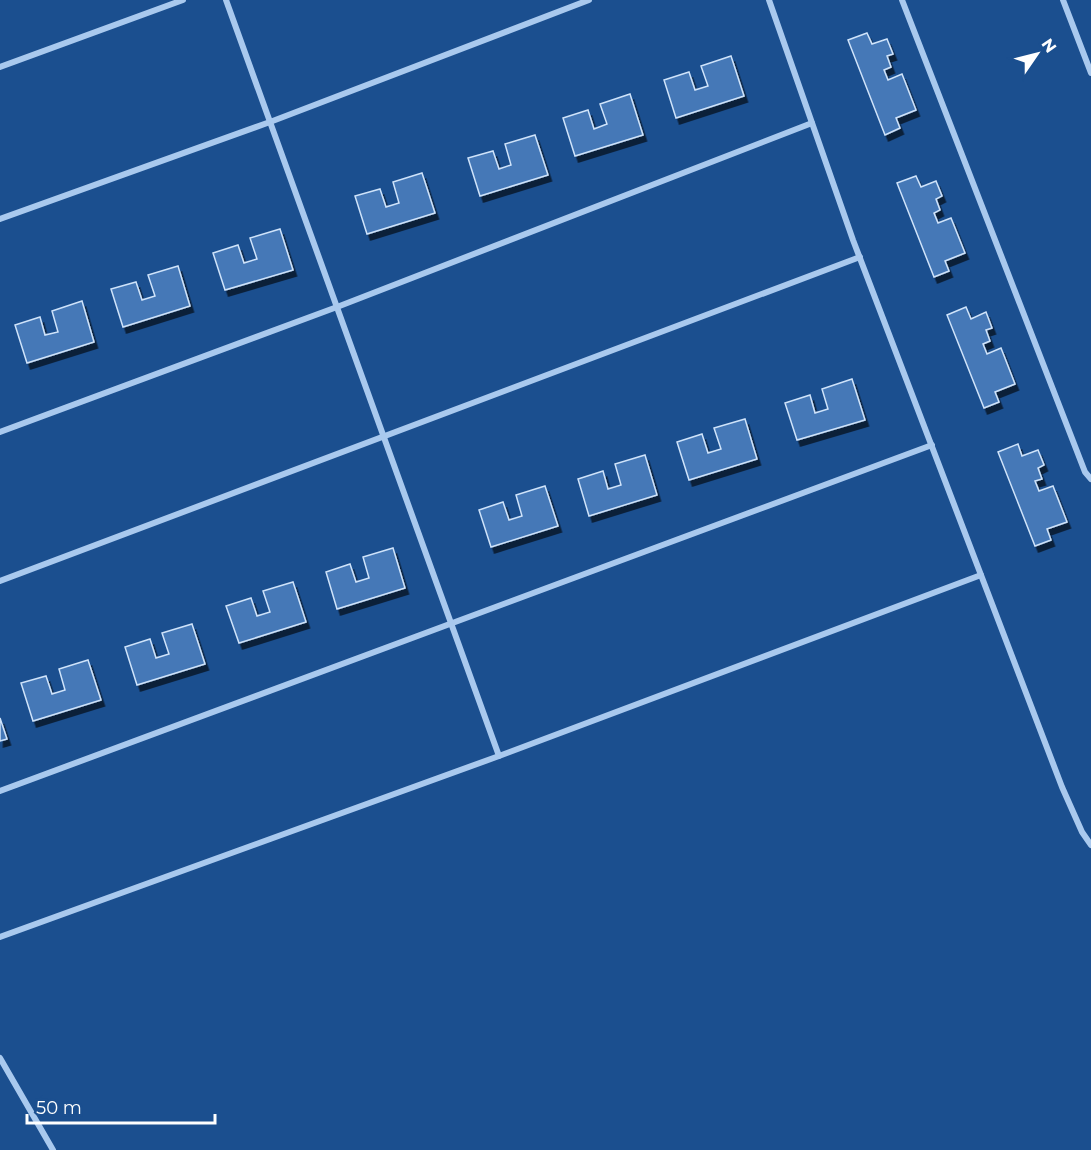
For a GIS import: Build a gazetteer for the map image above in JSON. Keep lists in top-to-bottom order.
{
  "scale_bar": "50 m",
  "north": "top right"
}
